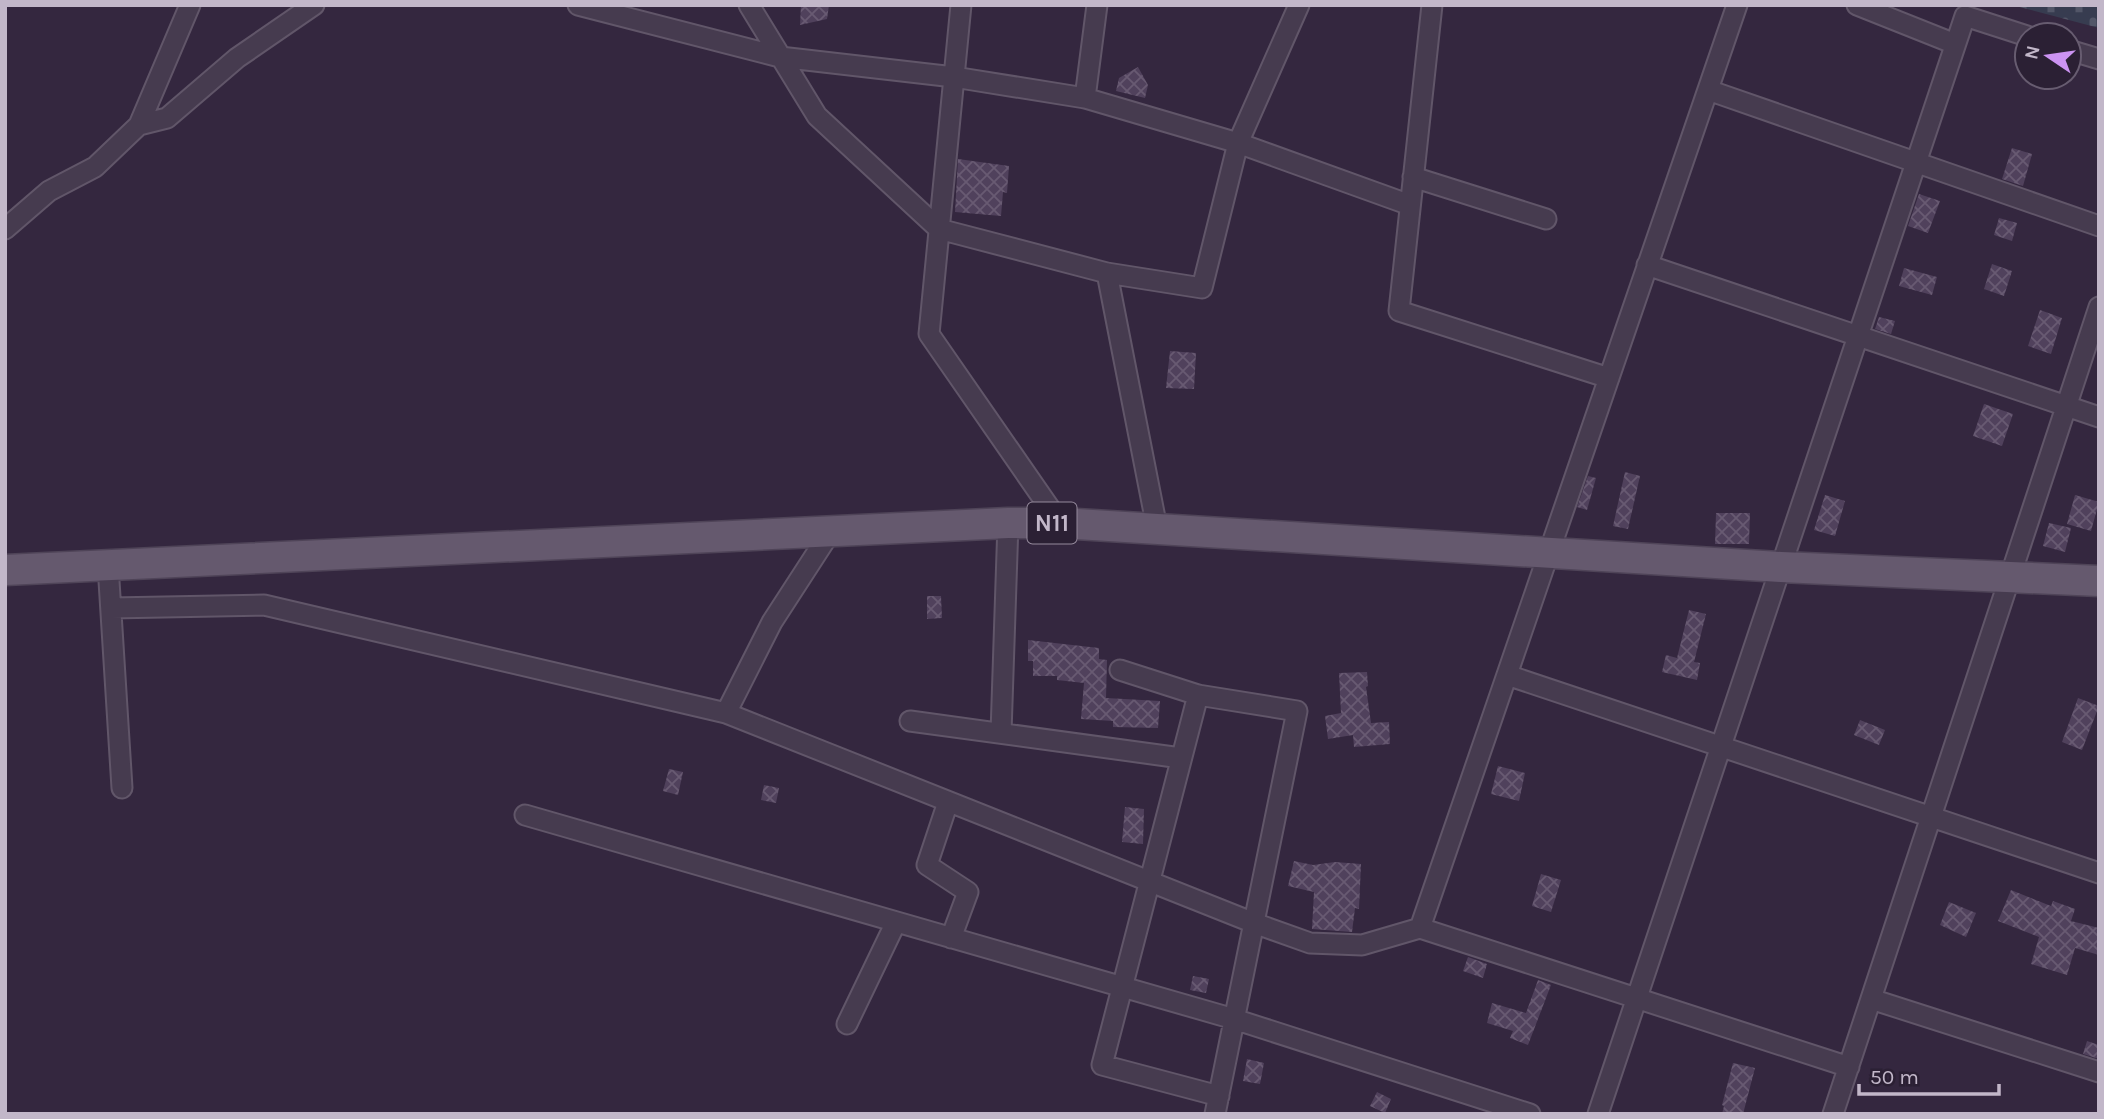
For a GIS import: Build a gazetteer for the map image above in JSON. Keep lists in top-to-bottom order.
{
  "streets": {
    "main road": ["N11"]
  },
  "scale_bar": "50 m",
  "north": "left"
}
